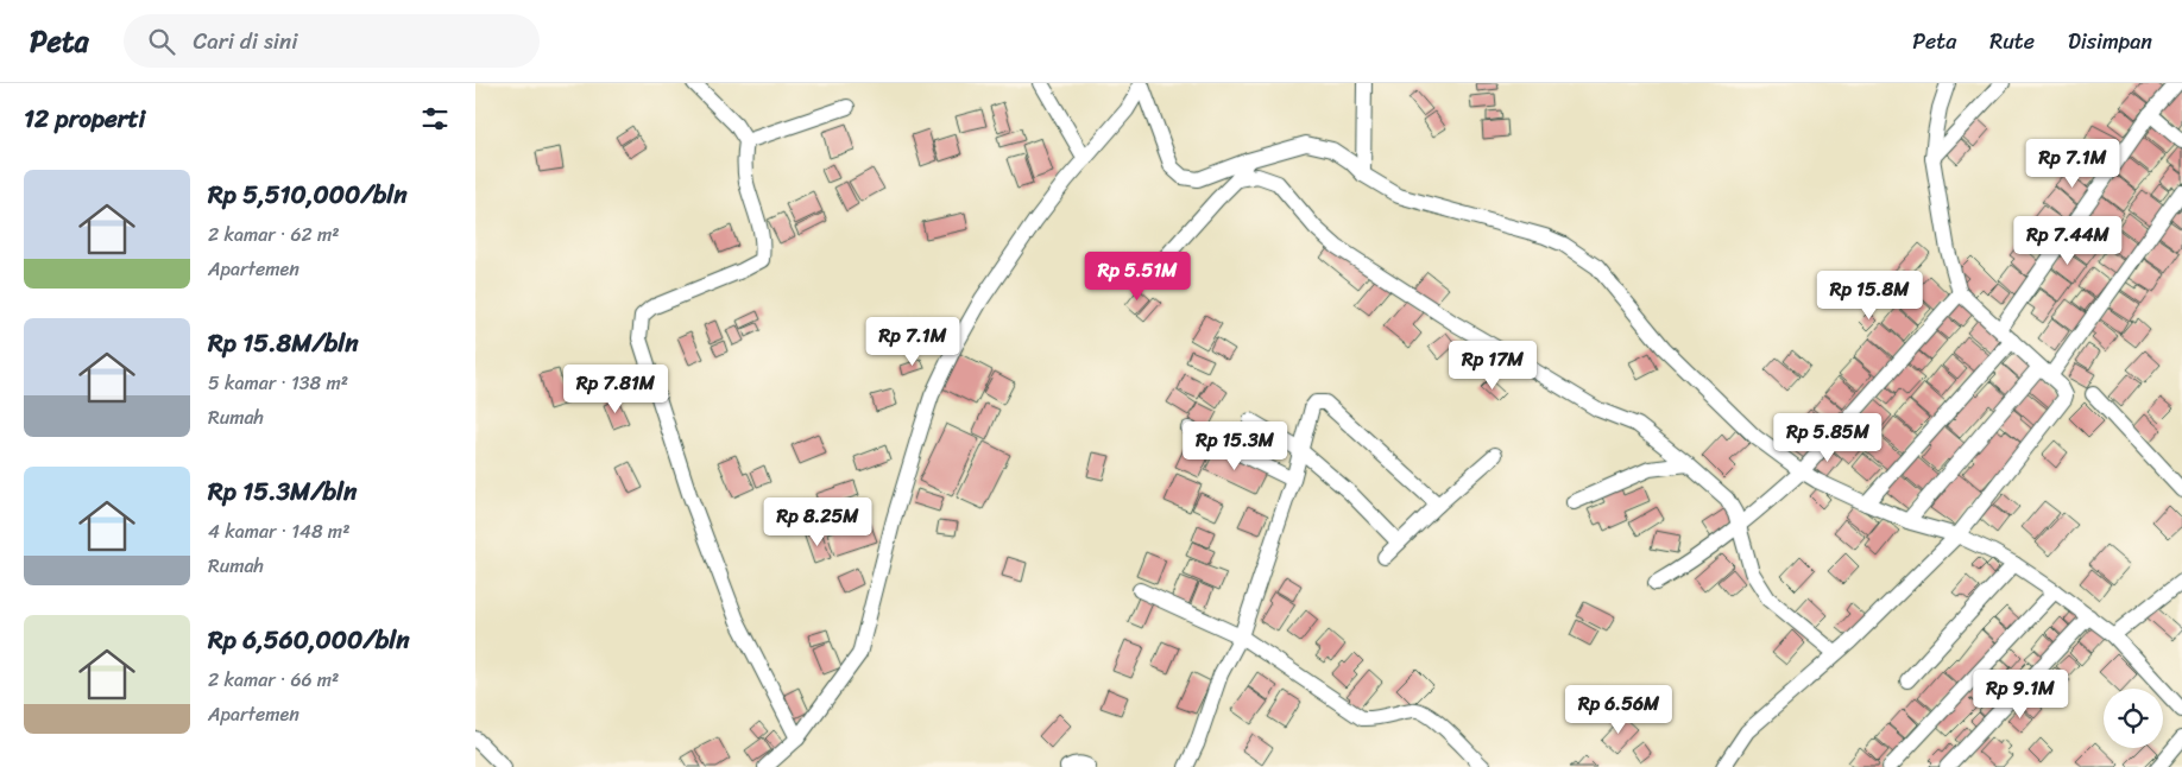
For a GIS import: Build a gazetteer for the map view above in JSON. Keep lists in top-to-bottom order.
{
  "page": {
    "header": "Peta",
    "search": "Cari di sini",
    "nav": ["Peta", "Rute", "Disimpan"],
    "heading": "12 properti",
    "price": [
      "Rp 7.1M",
      "Rp 7.44M",
      "Rp 5.51M",
      "Rp 15.8M",
      "Rp 7.1M",
      "Rp 17M",
      "Rp 7.81M",
      "Rp 5.85M",
      "Rp 15.3M",
      "Rp 8.25M",
      "Rp 9.1M",
      "Rp 6.56M"
    ],
    "list": [
      {
        "name": "Rp 5,510,000/bln",
        "note": "2 kamar · 62 m² · Apartemen"
      },
      {
        "name": "Rp 15.8M/bln",
        "note": "5 kamar · 138 m² · Rumah"
      },
      {
        "name": "Rp 15.3M/bln",
        "note": "4 kamar · 148 m² · Rumah"
      },
      {
        "name": "Rp 6,560,000/bln",
        "note": "2 kamar · 66 m² · Apartemen"
      }
    ]
  }
}
